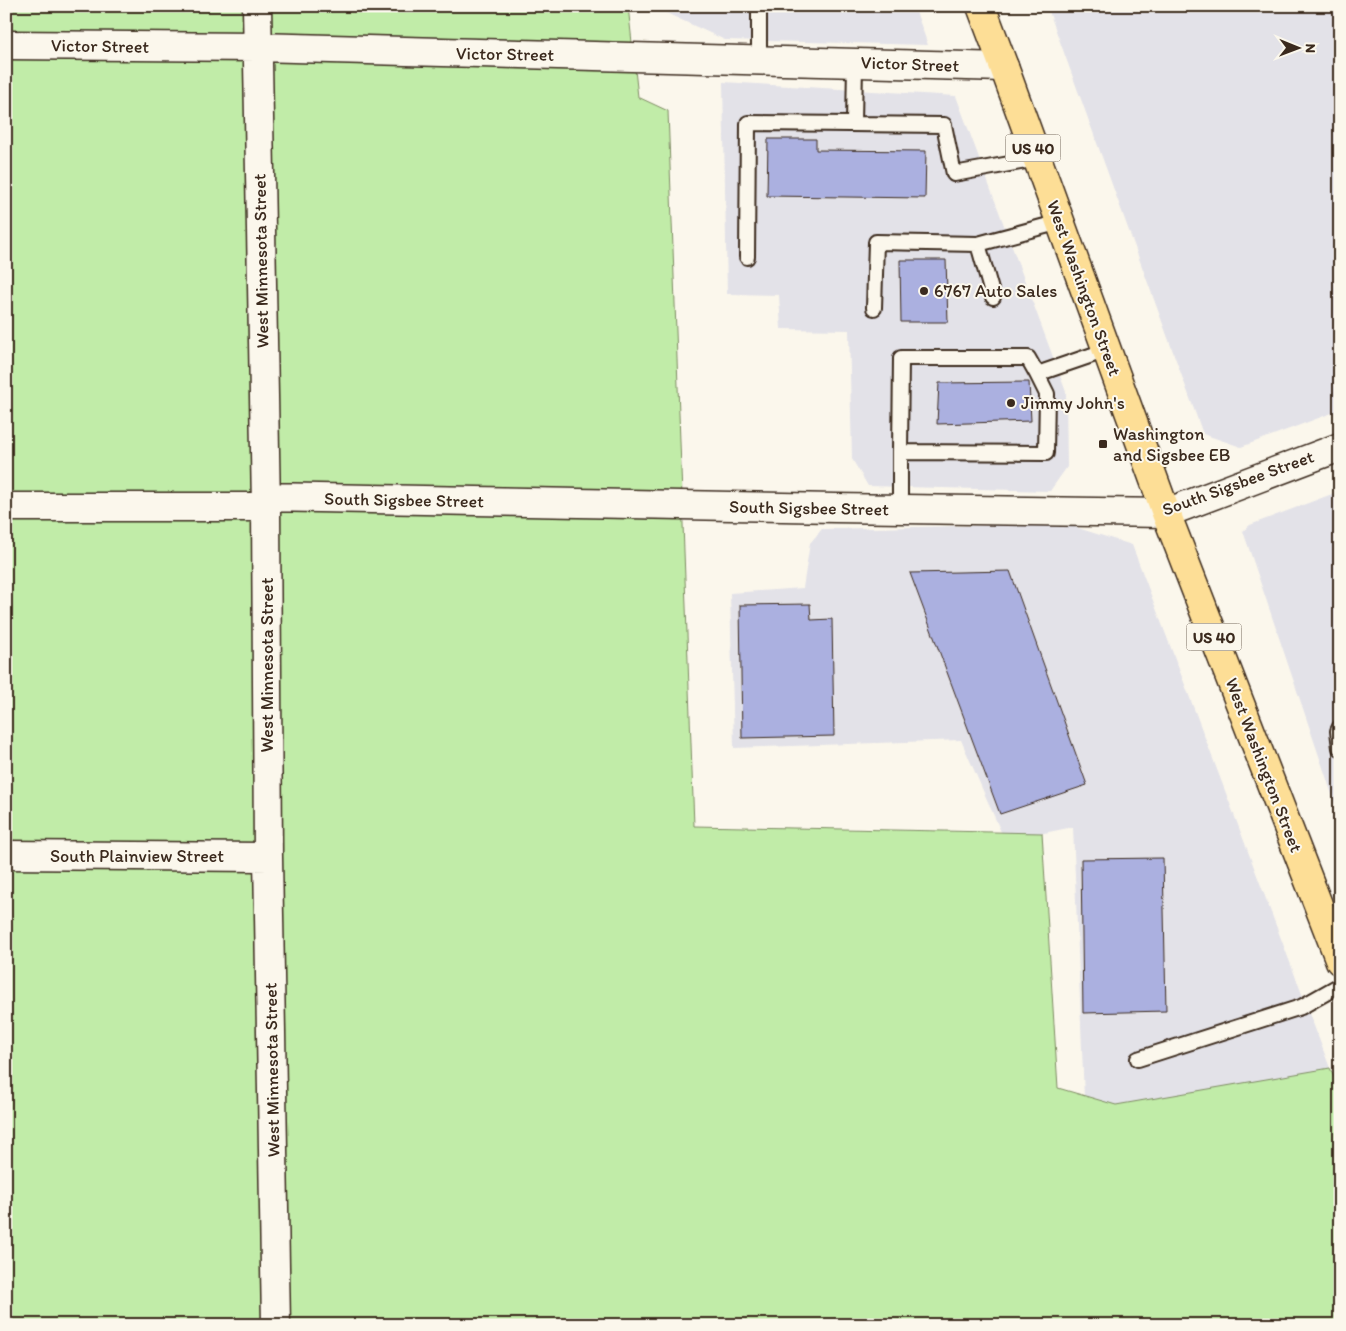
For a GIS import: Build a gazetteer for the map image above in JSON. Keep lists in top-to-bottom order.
{
  "streets": {
    "main road": ["US 40", "West Washington Street"],
    "street": [
      "Victor Street",
      "West Minnesota Street",
      "South Sigsbee Street",
      "South Plainview Street"
    ]
  },
  "crossings": [
    ["Victor Street", "West Minnesota Street"],
    ["Victor Street", "West Washington Street"],
    ["West Minnesota Street", "South Sigsbee Street"],
    ["West Minnesota Street", "South Plainview Street"],
    ["West Washington Street", "South Sigsbee Street"]
  ],
  "places": {
    "other": ["6767 Auto Sales", "Jimmy John's"],
    "transit": ["Washington and Sigsbee EB"]
  },
  "north": "right"
}
